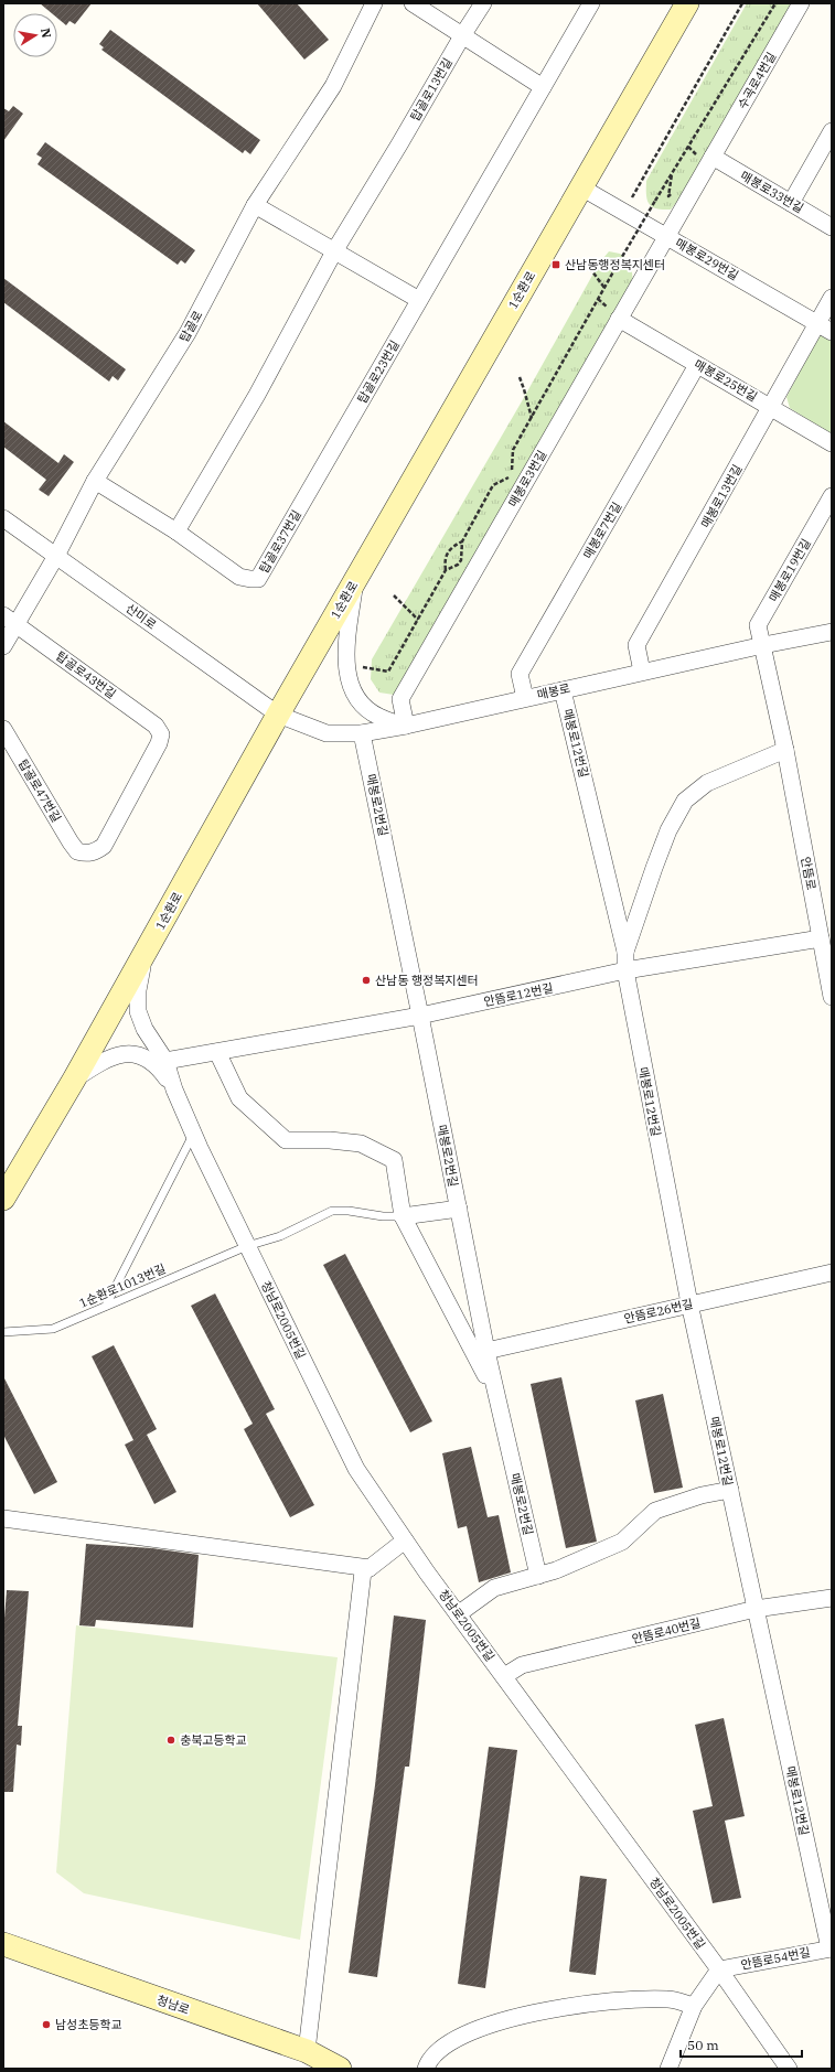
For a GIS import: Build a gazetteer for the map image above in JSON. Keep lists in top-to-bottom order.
{
  "streets": {
    "main road": ["1순환로", "청남로"],
    "street": [
      "수곡로4번길",
      "탑골로13번길",
      "매봉로33번길",
      "매봉로29번길",
      "탑골로",
      "탑골로23번길",
      "매봉로25번길",
      "매봉로3번길",
      "매봉로13번길",
      "매봉로7번길",
      "탑골로37번길",
      "매봉로19번길",
      "산미로",
      "탑골로43번길",
      "매봉로",
      "매봉로12번길",
      "탑골로47번길",
      "매봉로2번길",
      "안뜸로",
      "안뜸로12번길",
      "안뜸로26번길",
      "청남로2005번길",
      "안뜸로40번길",
      "안뜸로54번길"
    ],
    "lane": ["1순환로1013번길"]
  },
  "crossings": [
    ["수곡로4번길", "매봉로33번길"],
    ["수곡로4번길", "매봉로29번길"],
    ["수곡로4번길", "매봉로3번길"],
    ["매봉로29번길", "1순환로"],
    ["매봉로29번길", "매봉로3번길"],
    ["매봉로29번길", "매봉로13번길"],
    ["1순환로", "산미로"],
    ["1순환로", "매봉로"],
    ["탑골로", "탑골로37번길"],
    ["탑골로", "산미로"],
    ["탑골로", "탑골로43번길"],
    ["탑골로23번길", "탑골로37번길"],
    ["매봉로25번길", "매봉로3번길"],
    ["매봉로25번길", "매봉로13번길"],
    ["매봉로25번길", "매봉로7번길"],
    ["매봉로3번길", "매봉로"],
    ["매봉로13번길", "매봉로"],
    ["매봉로7번길", "매봉로"],
    ["매봉로19번길", "매봉로"],
    ["매봉로19번길", "안뜸로"],
    ["산미로", "매봉로"],
    ["탑골로43번길", "탑골로47번길"],
    ["매봉로", "매봉로12번길"],
    ["매봉로", "매봉로2번길"],
    ["매봉로", "안뜸로"],
    ["매봉로12번길", "안뜸로"],
    ["매봉로12번길", "안뜸로12번길"],
    ["매봉로12번길", "안뜸로26번길"],
    ["매봉로12번길", "안뜸로40번길"],
    ["매봉로12번길", "안뜸로54번길"],
    ["매봉로2번길", "안뜸로12번길"],
    ["매봉로2번길", "안뜸로26번길"],
    ["안뜸로", "안뜸로12번길"],
    ["1순환로1013번길", "청남로2005번길"],
    ["청남로2005번길", "안뜸로40번길"],
    ["청남로2005번길", "안뜸로54번길"]
  ],
  "places": {
    "transit": ["산남동행정복지센터"],
    "other": ["산남동 행정복지센터", "충북고등학교", "남성초등학교"]
  },
  "scale_bar": "50 m",
  "north": "right"
}
